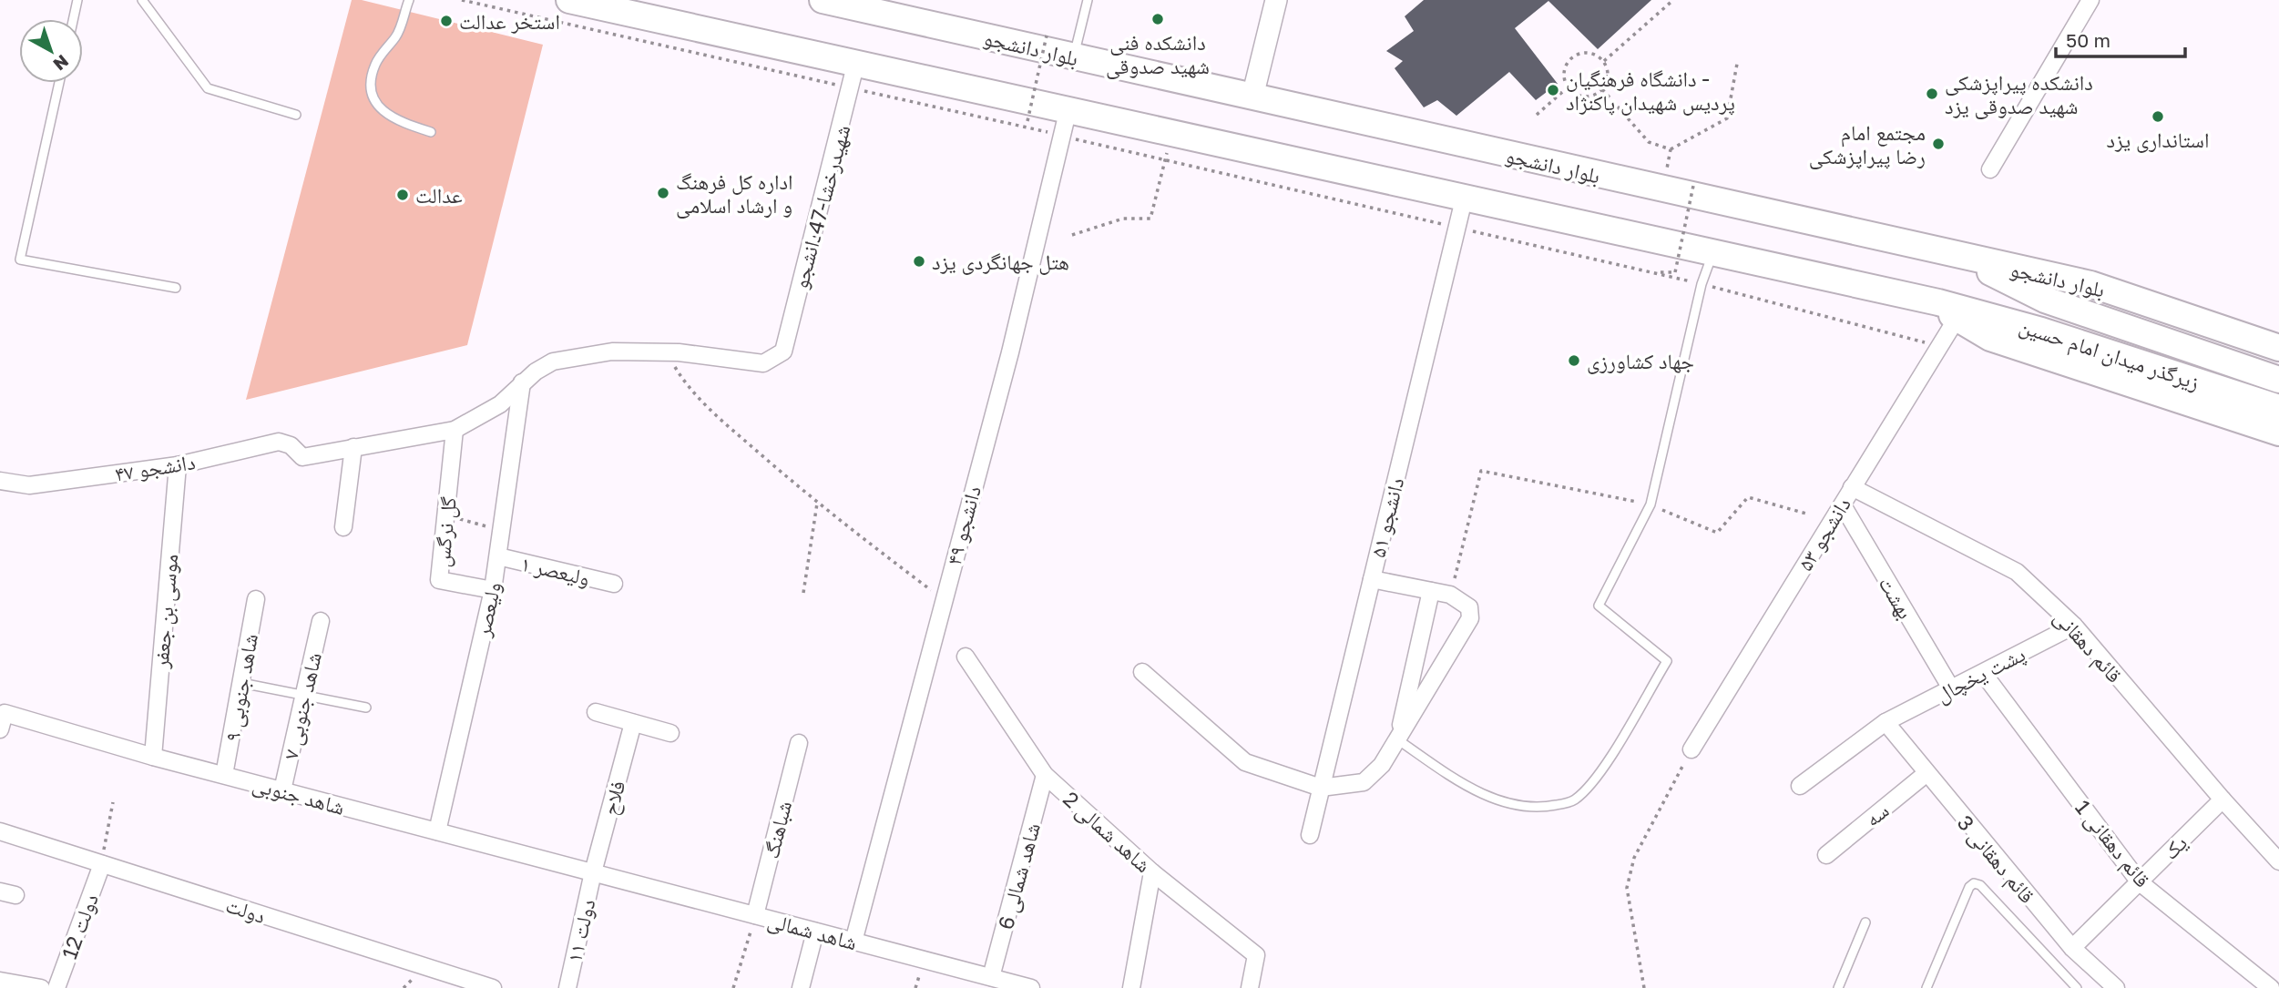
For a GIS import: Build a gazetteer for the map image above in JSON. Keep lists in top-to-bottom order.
{
  "streets": {
    "main road": ["بلوار دانشجو", "زیرگذر میدان امام حسین"],
    "street": [
      "شهیدرخشا-47دانشجو",
      "دانشجو ۴۷",
      "دانشجو ۵۱",
      "دانشجو ۴۹",
      "گل نرگس",
      "دانشجو ۵۳",
      "ولیعصر ۱",
      "بهشت",
      "ولیعصر",
      "موسی بن جعفر",
      "قائم دهقانی",
      "پشت یخچال",
      "شاهد جنوبی ۹",
      "شاهد جنوبی ۷",
      "شاهد جنوبی",
      "فلاح",
      "سه",
      "شباهنگ",
      "شاهد شمالی 2",
      "قائم دهقانی 1",
      "یک",
      "قائم دهقانی 3",
      "شاهد شمالی 6",
      "دولت",
      "دولت 12",
      "دولت ۱۱",
      "شاهد شمالی"
    ]
  },
  "crossings": [
    ["بلوار دانشجو", "زیرگذر میدان امام حسین"],
    ["زیرگذر میدان امام حسین", "دانشجو ۵۳"],
    ["دانشجو ۴۷", "موسی بن جعفر"],
    ["دانشجو ۴۹", "شاهد شمالی"],
    ["گل نرگس", "ولیعصر"],
    ["دانشجو ۵۳", "بهشت"],
    ["دانشجو ۵۳", "قائم دهقانی"],
    ["ولیعصر ۱", "ولیعصر"],
    ["بهشت", "پشت یخچال"],
    ["ولیعصر", "شاهد جنوبی"],
    ["موسی بن جعفر", "شاهد جنوبی"],
    ["قائم دهقانی", "پشت یخچال"],
    ["قائم دهقانی", "یک"],
    ["پشت یخچال", "قائم دهقانی 1"],
    ["پشت یخچال", "قائم دهقانی 3"],
    ["شاهد جنوبی ۹", "شاهد جنوبی"],
    ["شاهد جنوبی ۷", "شاهد جنوبی"],
    ["شاهد جنوبی", "فلاح"],
    ["شاهد جنوبی", "دولت ۱۱"],
    ["شاهد جنوبی", "شاهد شمالی"],
    ["فلاح", "دولت ۱۱"],
    ["فلاح", "شاهد شمالی"],
    ["سه", "قائم دهقانی 3"],
    ["شباهنگ", "شاهد شمالی"],
    ["شاهد شمالی 2", "شاهد شمالی 6"],
    ["قائم دهقانی 1", "یک"],
    ["یک", "قائم دهقانی 3"],
    ["شاهد شمالی 6", "شاهد شمالی"],
    ["دولت", "دولت 12"],
    ["دولت ۱۱", "شاهد شمالی"]
  ],
  "places": [
    "دانشکده فنی شهید صدوقی",
    "استخر عدالت",
    "دانشگاه فرهنگیان - پردیس شهیدان پاکنژاد",
    "دانشکده پیراپزشکی شهید صدوقی یزد",
    "استانداری یزد",
    "مجتمع امام رضا پیراپزشکی",
    "اداره کل فرهنگ و ارشاد اسلامی",
    "عدالت",
    "هتل جهانگردی یزد",
    "جهاد کشاورزی"
  ],
  "scale_bar": "50 m",
  "north": "bottom right"
}
